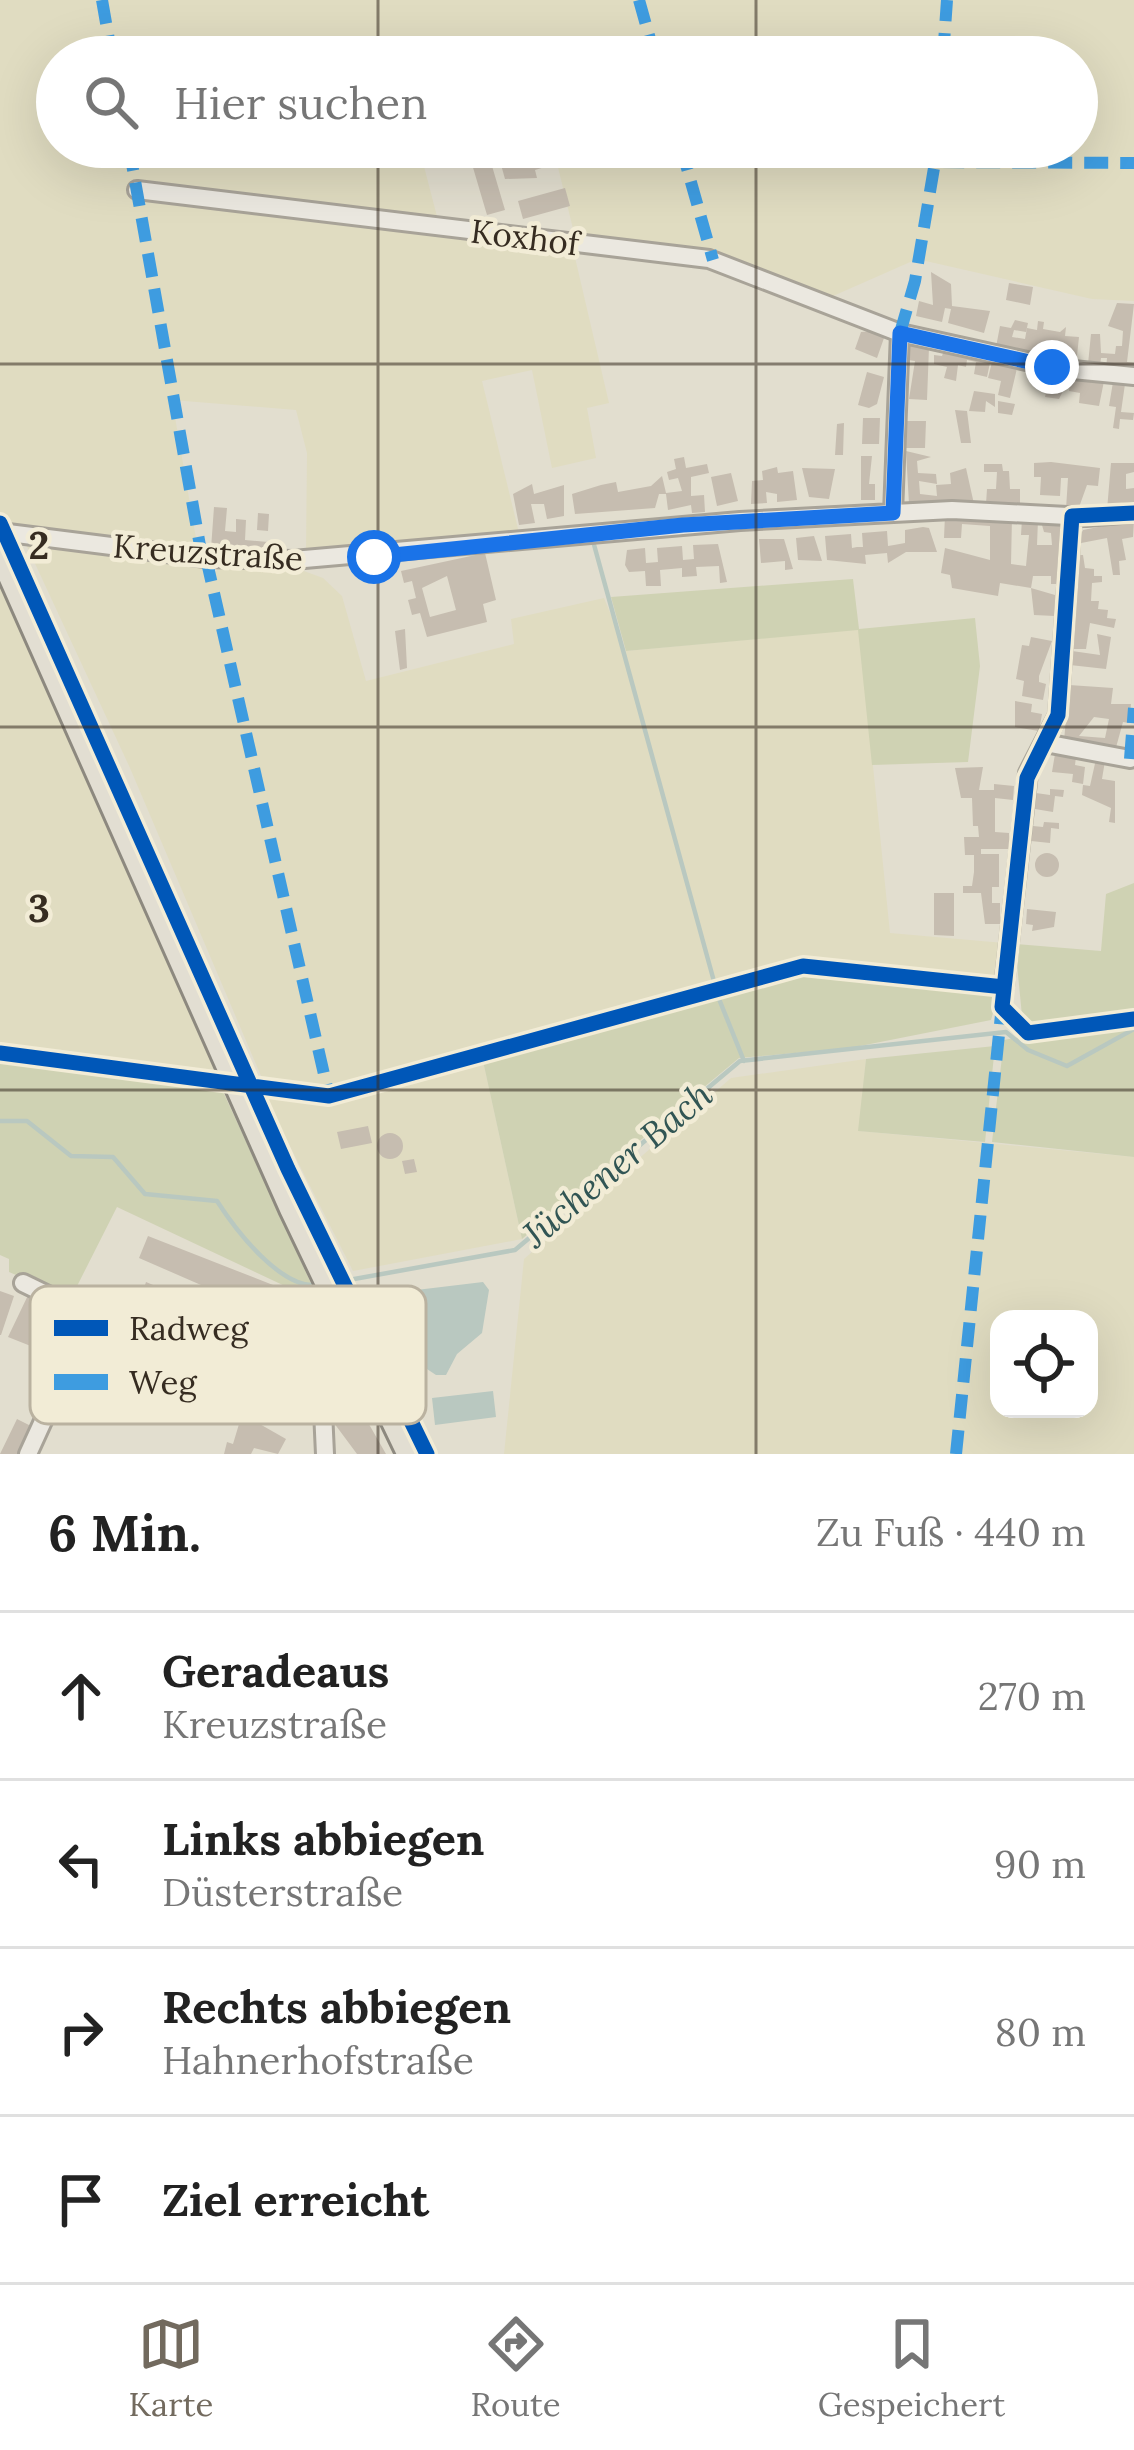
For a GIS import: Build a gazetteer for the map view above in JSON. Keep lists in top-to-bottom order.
{
  "streets": {
    "street": ["Koxhof", "Kreuzstraße"]
  },
  "water": ["Jüchener Bach"],
  "legend": ["Radweg", "Weg"],
  "page": {
    "search": "Hier suchen",
    "heading": ["6 Min.", "Zu Fuß · 440 m"],
    "list": [
      ["Geradeaus", "Kreuzstraße", "270 m"],
      ["Links abbiegen", "Düsterstraße", "90 m"],
      ["Rechts abbiegen", "Hahnerhofstraße", "80 m"],
      "Ziel erreicht"
    ],
    "nav": ["Karte", "Route", "Gespeichert"]
  },
  "grid": {
    "rows": ["2", "3"]
  }
}
